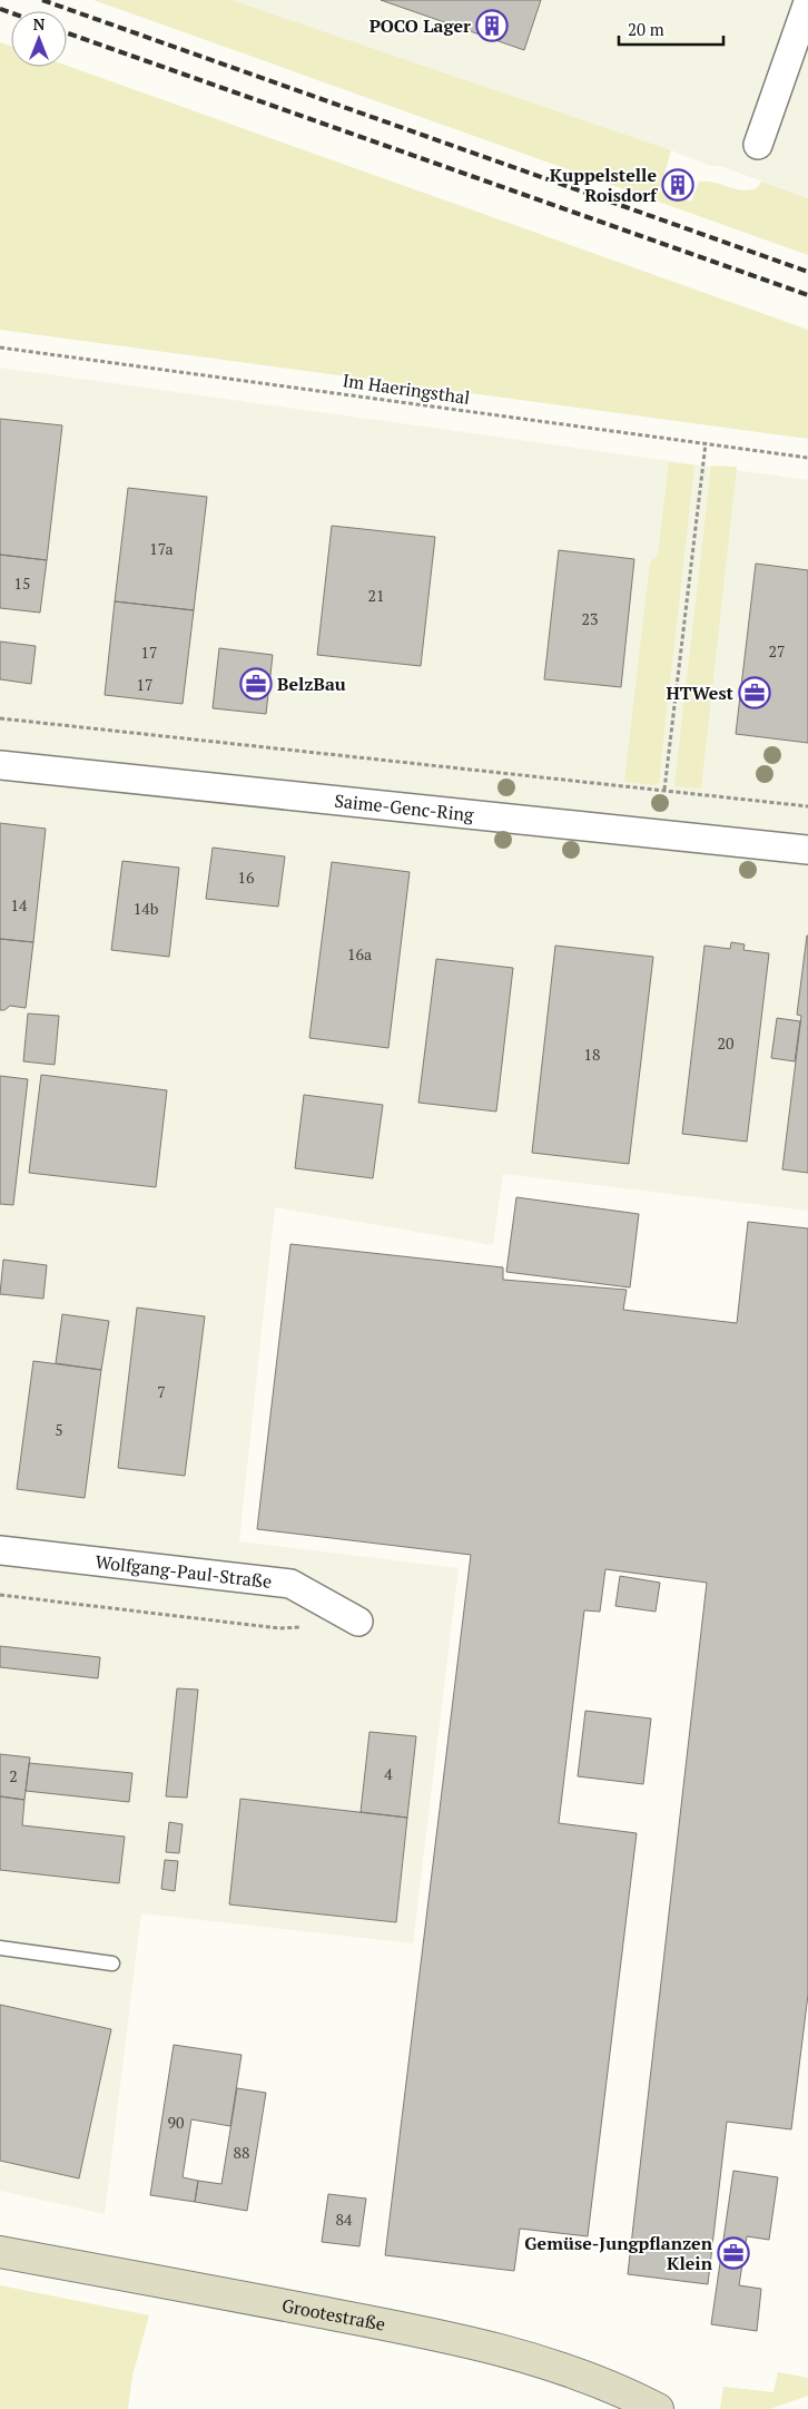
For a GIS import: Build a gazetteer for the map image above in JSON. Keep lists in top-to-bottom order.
{
  "streets": {
    "main road": ["Grootestraße"],
    "street": ["Saime-Genc-Ring", "Wolfgang-Paul-Straße"],
    "path": ["Im Haeringsthal"]
  },
  "places": {
    "building": ["POCO Lager", "Kuppelstelle Roisdorf"],
    "office": ["BelzBau", "HTWest", "Gemüse-Jungpflanzen Klein"]
  },
  "house_numbers": [
    "17a",
    "15",
    "21",
    "23",
    "27",
    "17",
    "17",
    "16",
    "14",
    "14b",
    "16a",
    "20",
    "18",
    "7",
    "5",
    "4",
    "2",
    "90",
    "88",
    "84"
  ],
  "scale_bar": "20 m",
  "north": "top"
}
